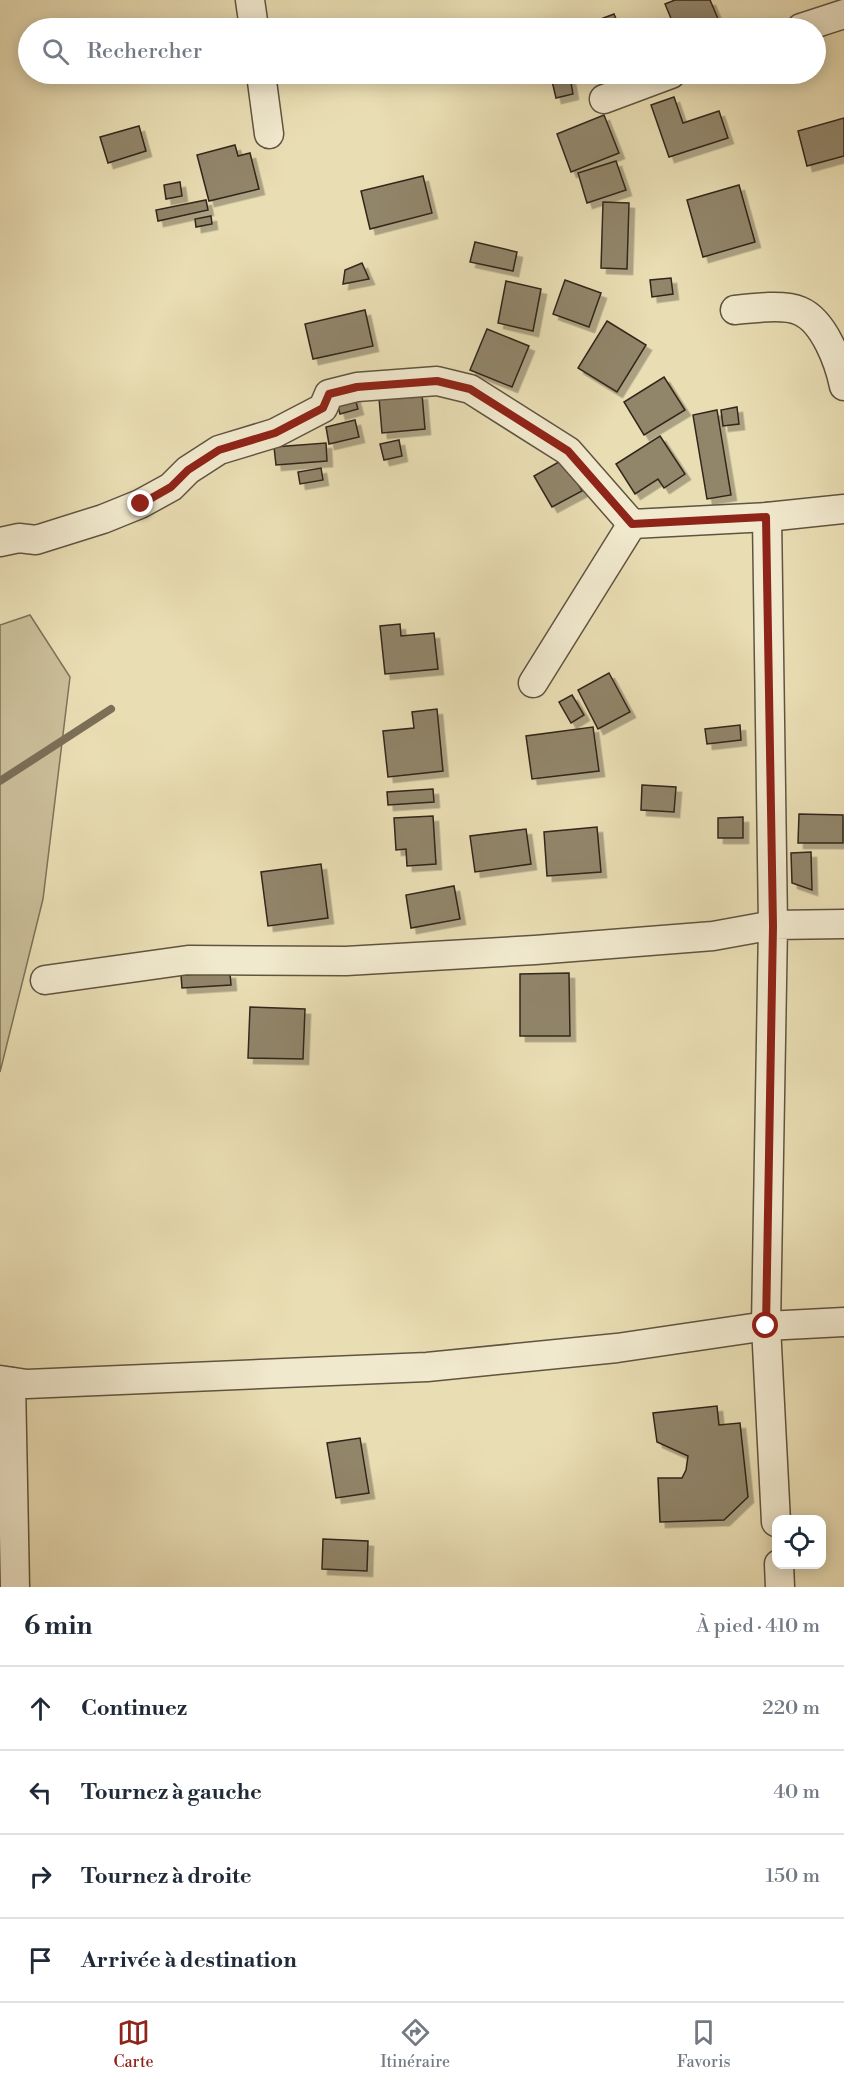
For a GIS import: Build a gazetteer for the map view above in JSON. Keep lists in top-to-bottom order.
{
  "page": {
    "search": "Rechercher",
    "heading": ["6 min", "À pied · 410 m"],
    "list": [
      ["Continuez", "220 m"],
      ["Tournez à gauche", "40 m"],
      ["Tournez à droite", "150 m"],
      "Arrivée à destination"
    ],
    "nav": ["Carte", "Itinéraire", "Favoris"]
  }
}
